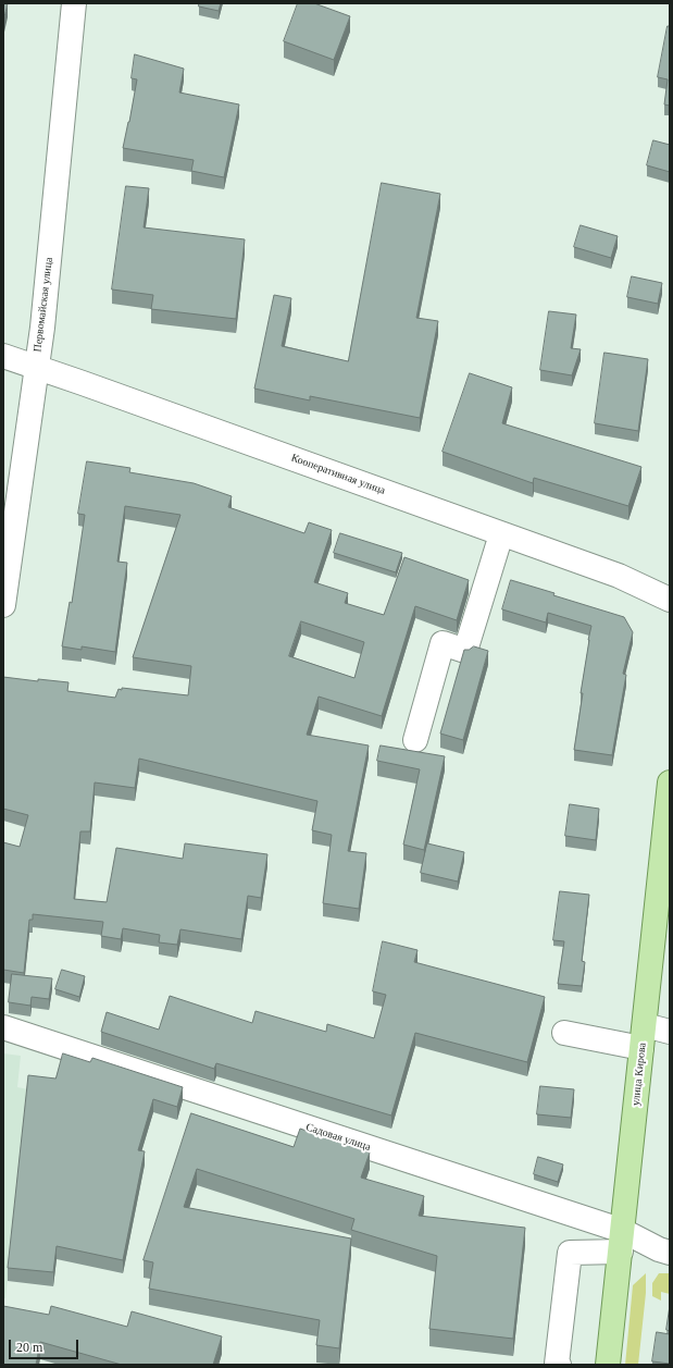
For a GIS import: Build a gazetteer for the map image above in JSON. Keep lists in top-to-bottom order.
{
  "streets": {
    "main road": ["улица Кирова"],
    "street": ["Первомайская улица", "Кооперативная улица", "Садовая улица"]
  },
  "crossings": [
    ["Первомайская улица", "Кооперативная улица"],
    ["улица Кирова", "Садовая улица"]
  ],
  "scale_bar": "20 m"
}
